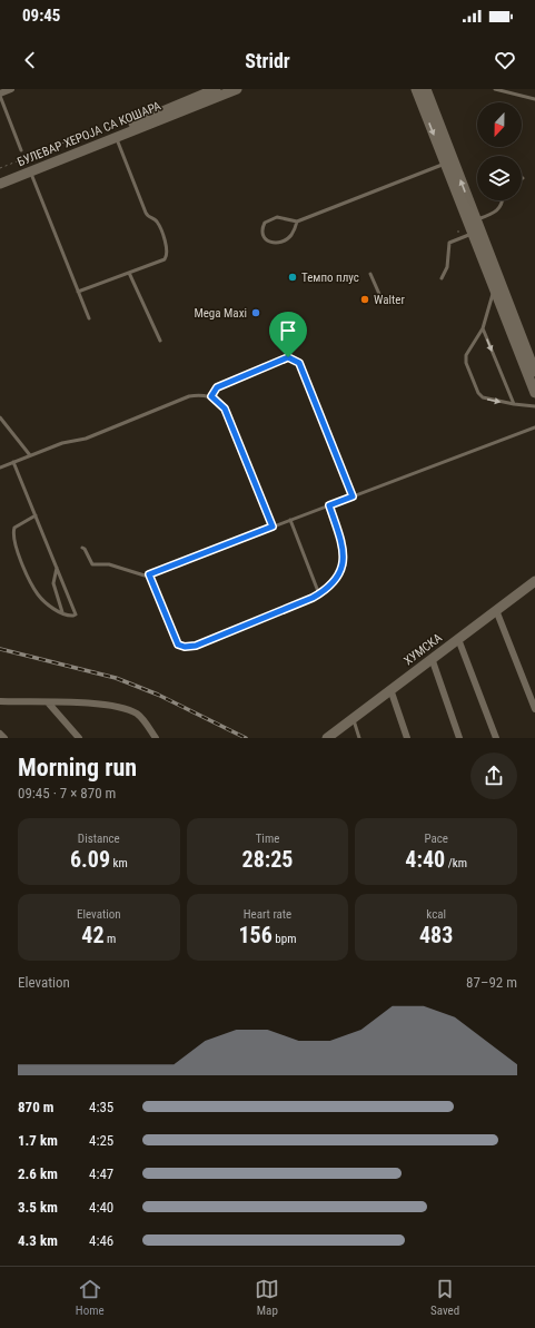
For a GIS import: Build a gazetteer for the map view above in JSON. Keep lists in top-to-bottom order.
{
  "streets": {
    "main road": ["БУЛЕВАР ХЕРОЈА СА КОШАРА", "ХУМСКА"]
  },
  "places": ["Темпо плус", "Walter", "Mega Maxi"],
  "north": "bottom",
  "page": {
    "status": "09:45",
    "header": "Stridr",
    "heading": ["Morning run", "09:45 · 7 × 870 m"],
    "stats": [
      ["Distance", "6.09 km"],
      ["Time", "28:25"],
      ["Pace", "4:40 /km"],
      ["Elevation", "42 m"],
      ["Heart rate", "156 bpm"],
      ["kcal", "483"]
    ],
    "chart": ["Elevation", "87–92 m"],
    "list": [
      {
        "name": "870 m",
        "note": "4:35"
      },
      {
        "name": "1.7 km",
        "note": "4:25"
      },
      {
        "name": "2.6 km",
        "note": "4:47"
      },
      {
        "name": "3.5 km",
        "note": "4:40"
      },
      {
        "name": "4.3 km",
        "note": "4:46"
      }
    ],
    "tabs": ["Home", "Map", "Saved"]
  }
}
